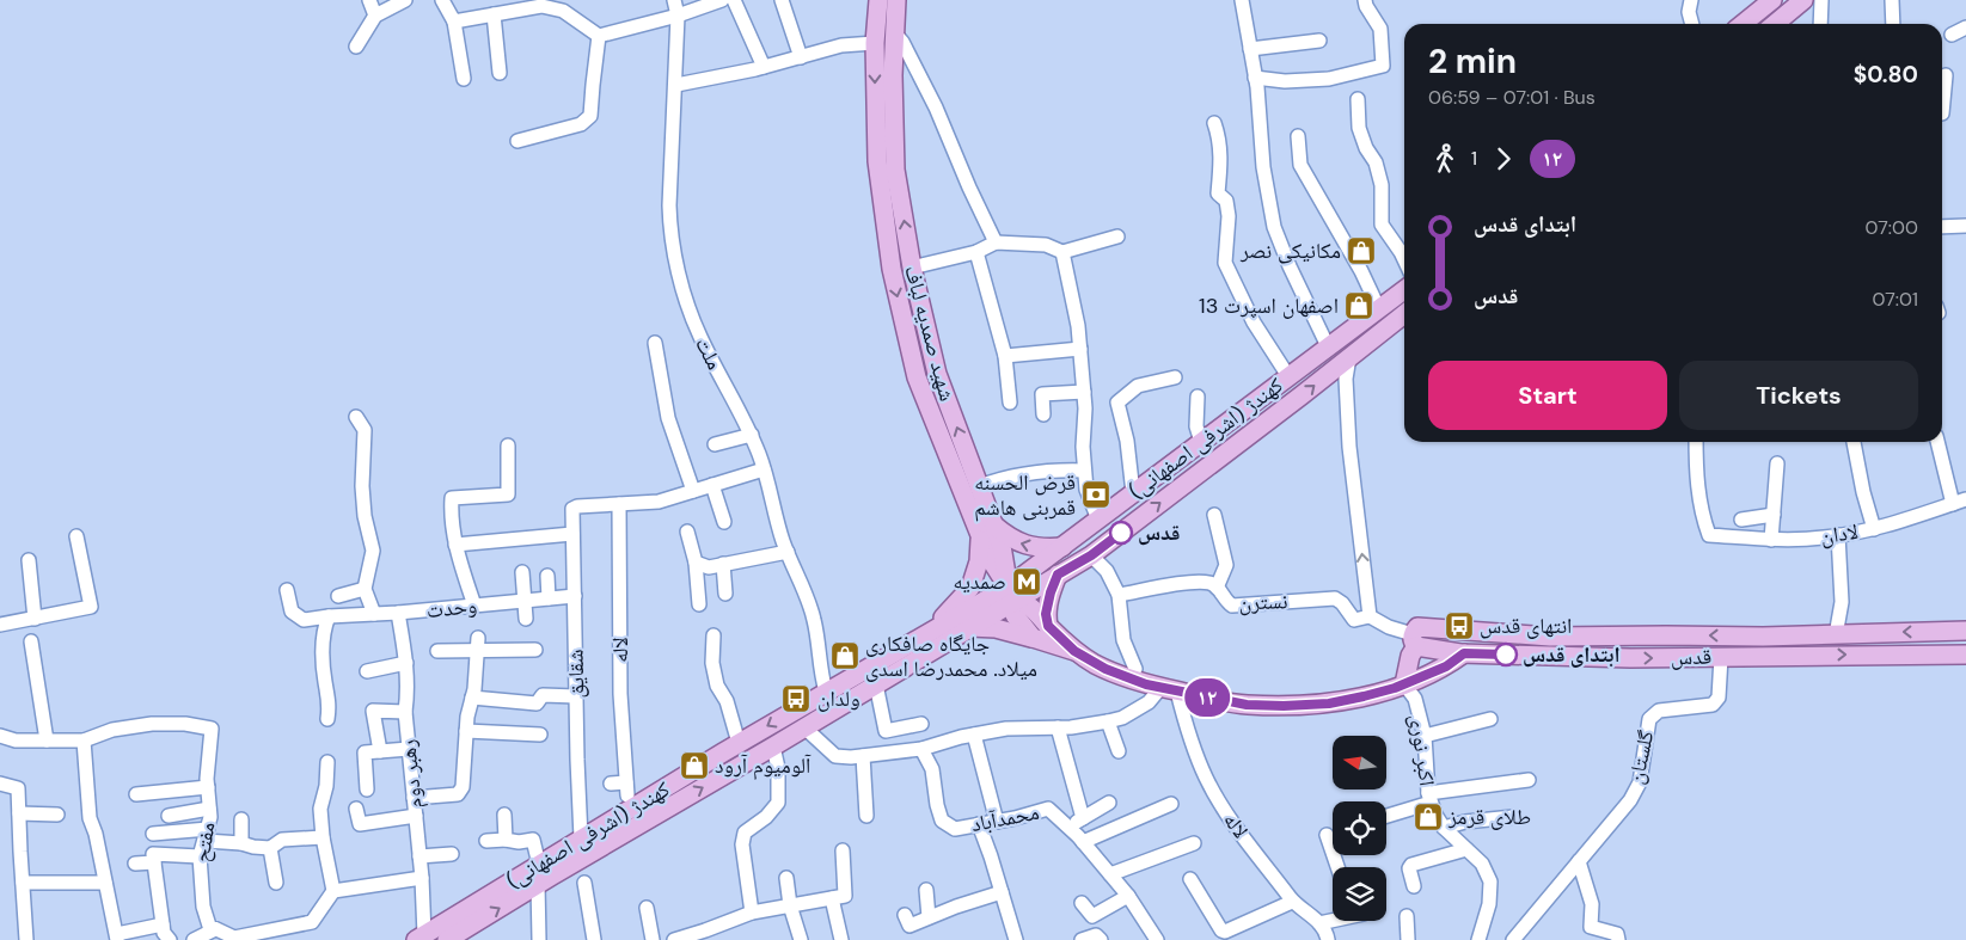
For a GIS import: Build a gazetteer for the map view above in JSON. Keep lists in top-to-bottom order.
{
  "streets": {
    "main road": ["شهید صمدیه لباف", "کهندژ (اشرفی اصفهانی)", "قدس"],
    "street": [
      "ملت",
      "لادان",
      "نسترن",
      "وحدت",
      "لاله",
      "شقایق",
      "اکبر نوری",
      "گلستان",
      "رهبر دوم",
      "محمدآباد",
      "مفتح"
    ]
  },
  "crossings": [
    ["شهید صمدیه لباف", "کهندژ (اشرفی اصفهانی)"],
    ["ملت", "کهندژ (اشرفی اصفهانی)"],
    ["کهندژ (اشرفی اصفهانی)", "شقایق"],
    ["کهندژ (اشرفی اصفهانی)", "رهبر دوم"],
    ["وحدت", "شقایق"],
    ["وحدت", "رهبر دوم"],
    ["لاله", "شقایق"],
    ["قدس", "گلستان"]
  ],
  "places": {
    "shop": [
      "مکانیکی نصر",
      "اصفهان اسپرت 13",
      "جایگاه صافکاری میلاد. محمدرضا اسدی",
      "آلومیوم آرود",
      "طلای قرمز"
    ],
    "bank": ["قرض الحسنه قمربنی هاشم"],
    "other": ["قدس", "ابتدای قدس"],
    "metro station": ["صمدیه"],
    "bus stop": ["انتهای قدس", "ولدان"]
  },
  "lines": ["bus line ۱۲"],
  "north": "left",
  "page": {
    "on_map": "۱۲",
    "heading": ["2 min", "06:59 – 07:01 · Bus", "$0.80"],
    "legs": ["1", "۱۲"],
    "list": [
      {
        "name": "ابتدای قدس",
        "value": "07:00"
      },
      {
        "name": "قدس",
        "value": "07:01"
      }
    ],
    "buttons": ["Start", "Tickets"]
  }
}
